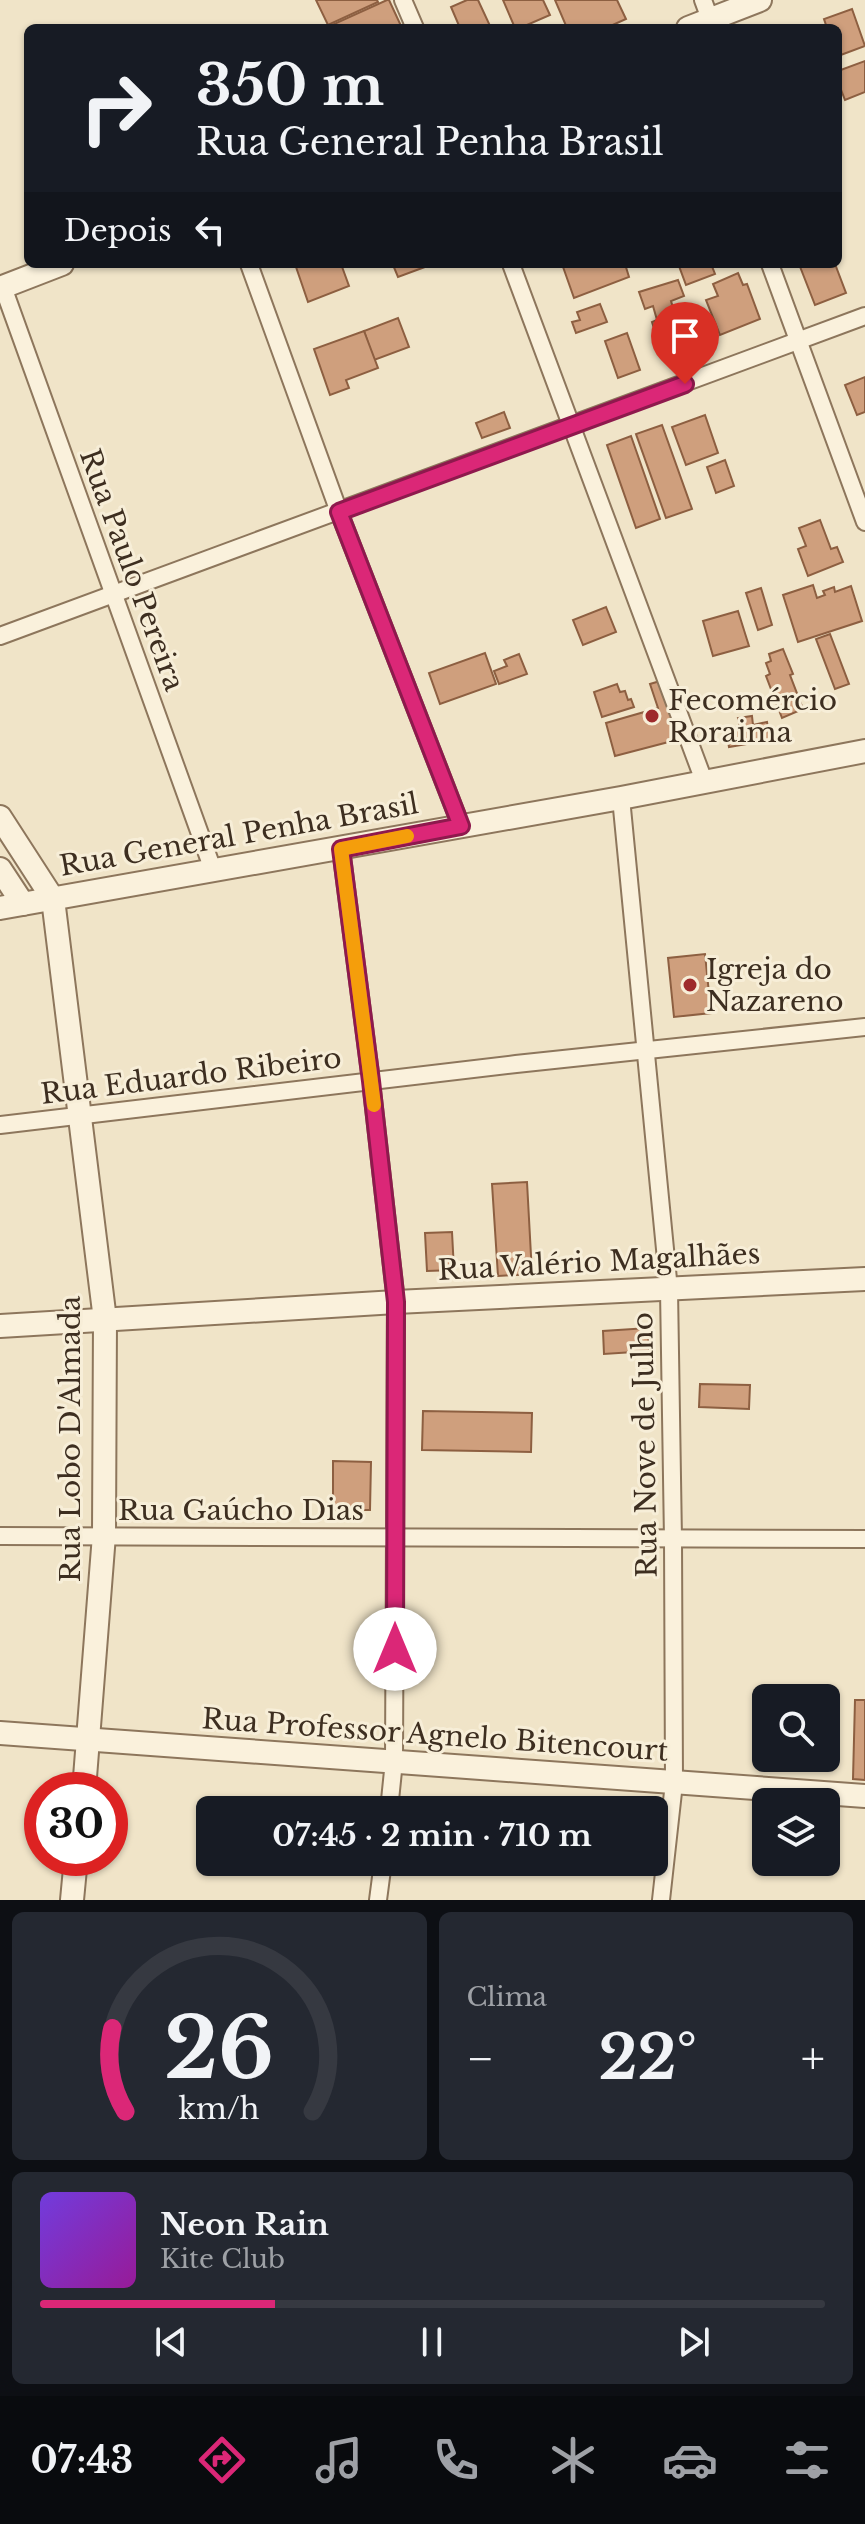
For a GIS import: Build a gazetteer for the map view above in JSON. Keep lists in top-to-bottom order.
{
  "streets": {
    "street": [
      "Rua Paulo Pereira",
      "Rua General Penha Brasil",
      "Rua Eduardo Ribeiro",
      "Rua Valério Magalhães",
      "Rua Lobo D'Almada",
      "Rua Nove de Julho",
      "Rua Gaúcho Dias",
      "Rua Professor Agnelo Bitencourt"
    ]
  },
  "crossings": [
    ["Rua Paulo Pereira", "Rua General Penha Brasil"],
    ["Rua General Penha Brasil", "Rua Lobo D'Almada"],
    ["Rua General Penha Brasil", "Rua Nove de Julho"],
    ["Rua Eduardo Ribeiro", "Rua Lobo D'Almada"],
    ["Rua Eduardo Ribeiro", "Rua Nove de Julho"],
    ["Rua Valério Magalhães", "Rua Lobo D'Almada"],
    ["Rua Valério Magalhães", "Rua Nove de Julho"],
    ["Rua Lobo D'Almada", "Rua Gaúcho Dias"],
    ["Rua Lobo D'Almada", "Rua Professor Agnelo Bitencourt"],
    ["Rua Nove de Julho", "Rua Gaúcho Dias"],
    ["Rua Nove de Julho", "Rua Professor Agnelo Bitencourt"]
  ],
  "places": ["Fecomércio Roraima", "Igreja do Nazareno"],
  "page": {
    "turn": ["350 m", "Rua General Penha Brasil"],
    "then": "Depois",
    "limit": "30",
    "trip": "07:45 · 2 min · 710 m",
    "tile": "Clima",
    "heat": ["−", "22°", "+"],
    "song": ["Neon Rain", "Kite Club"],
    "tabs": "07:43",
    "gauge": ["26", "km/h"]
  }
}
